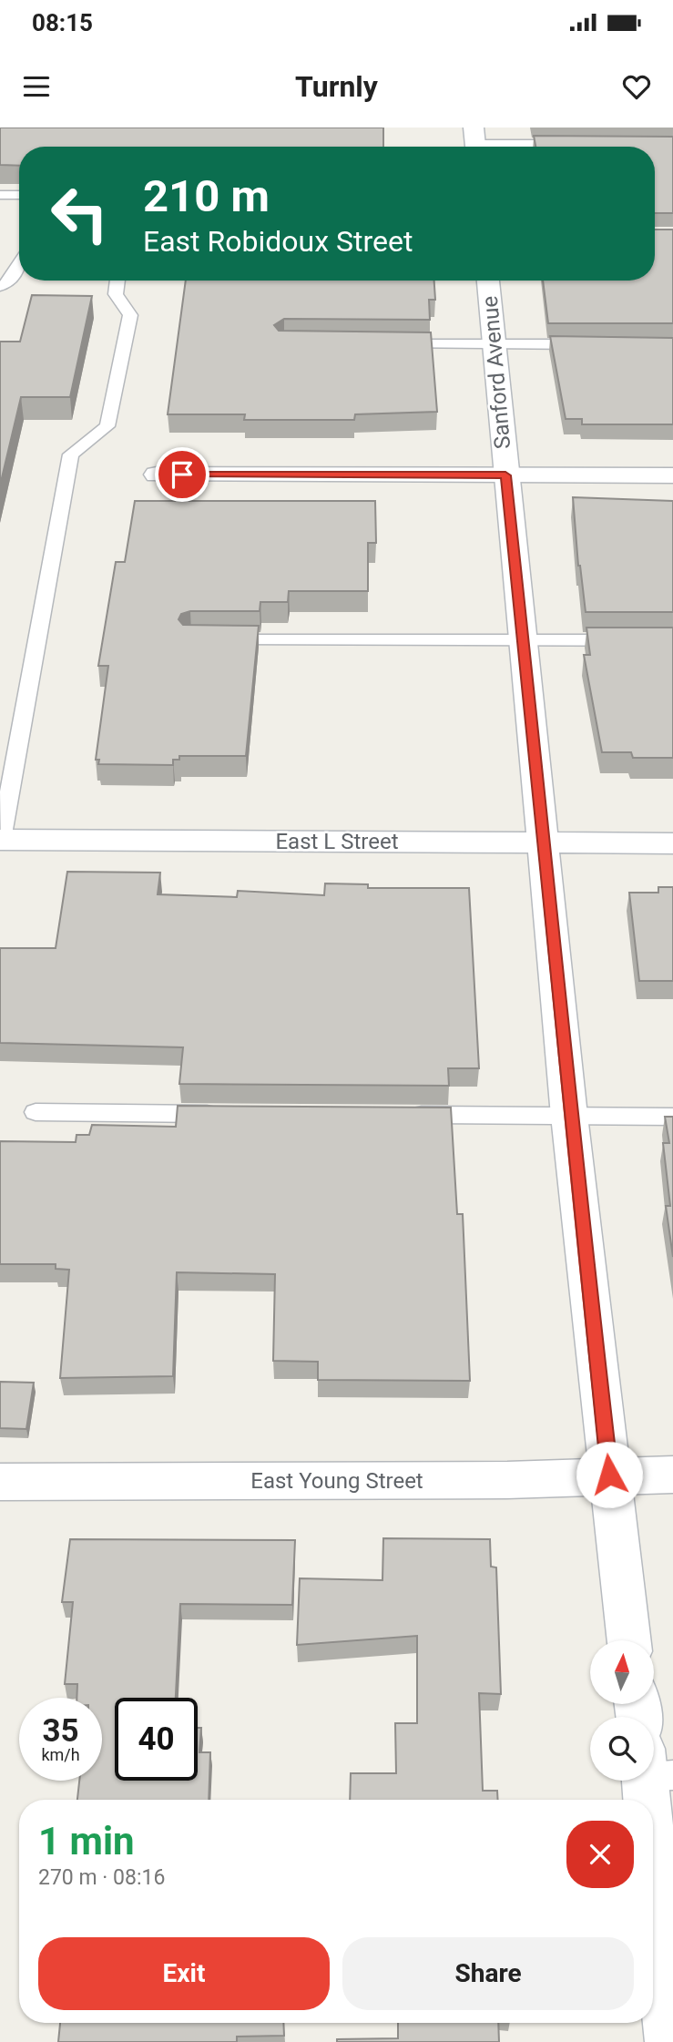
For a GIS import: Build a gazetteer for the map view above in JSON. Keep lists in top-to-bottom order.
{
  "streets": {
    "street": ["Sanford Avenue", "East L Street", "East Young Street"]
  },
  "crossings": [
    ["Sanford Avenue", "East L Street"],
    ["Sanford Avenue", "East Young Street"]
  ],
  "north": "top",
  "page": {
    "status": "08:15",
    "header": "Turnly",
    "turn": ["210 m", "East Robidoux Street"],
    "speed": "35 km/h",
    "limit": "40",
    "heading": ["1 min", "270 m · 08:16"],
    "buttons": ["Exit", "Share"]
  }
}
